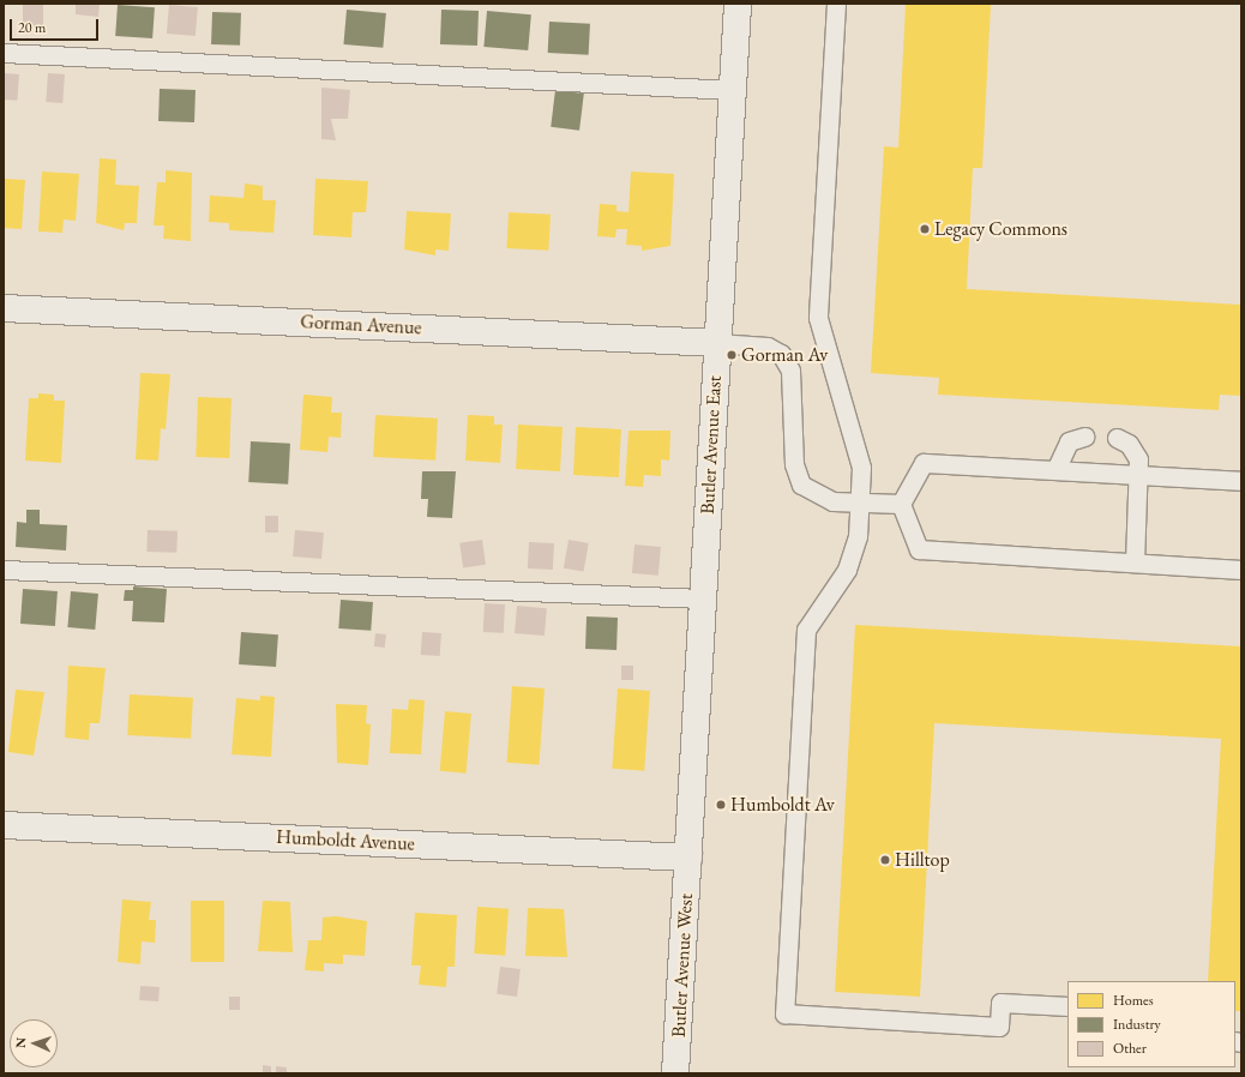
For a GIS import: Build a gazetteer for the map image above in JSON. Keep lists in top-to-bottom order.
{
  "streets": {
    "street": [
      "Gorman Avenue",
      "Butler Avenue East",
      "Humboldt Avenue",
      "Butler Avenue West"
    ]
  },
  "crossings": [
    ["Gorman Avenue", "Butler Avenue East"],
    ["Butler Avenue East", "Humboldt Avenue"],
    ["Butler Avenue East", "Butler Avenue West"],
    ["Humboldt Avenue", "Butler Avenue West"]
  ],
  "places": [
    "Legacy Commons",
    "Gorman Av",
    "Humboldt Av",
    "Hilltop"
  ],
  "legend": ["Homes", "Industry", "Other"],
  "scale_bar": "20 m",
  "north": "left"
}
